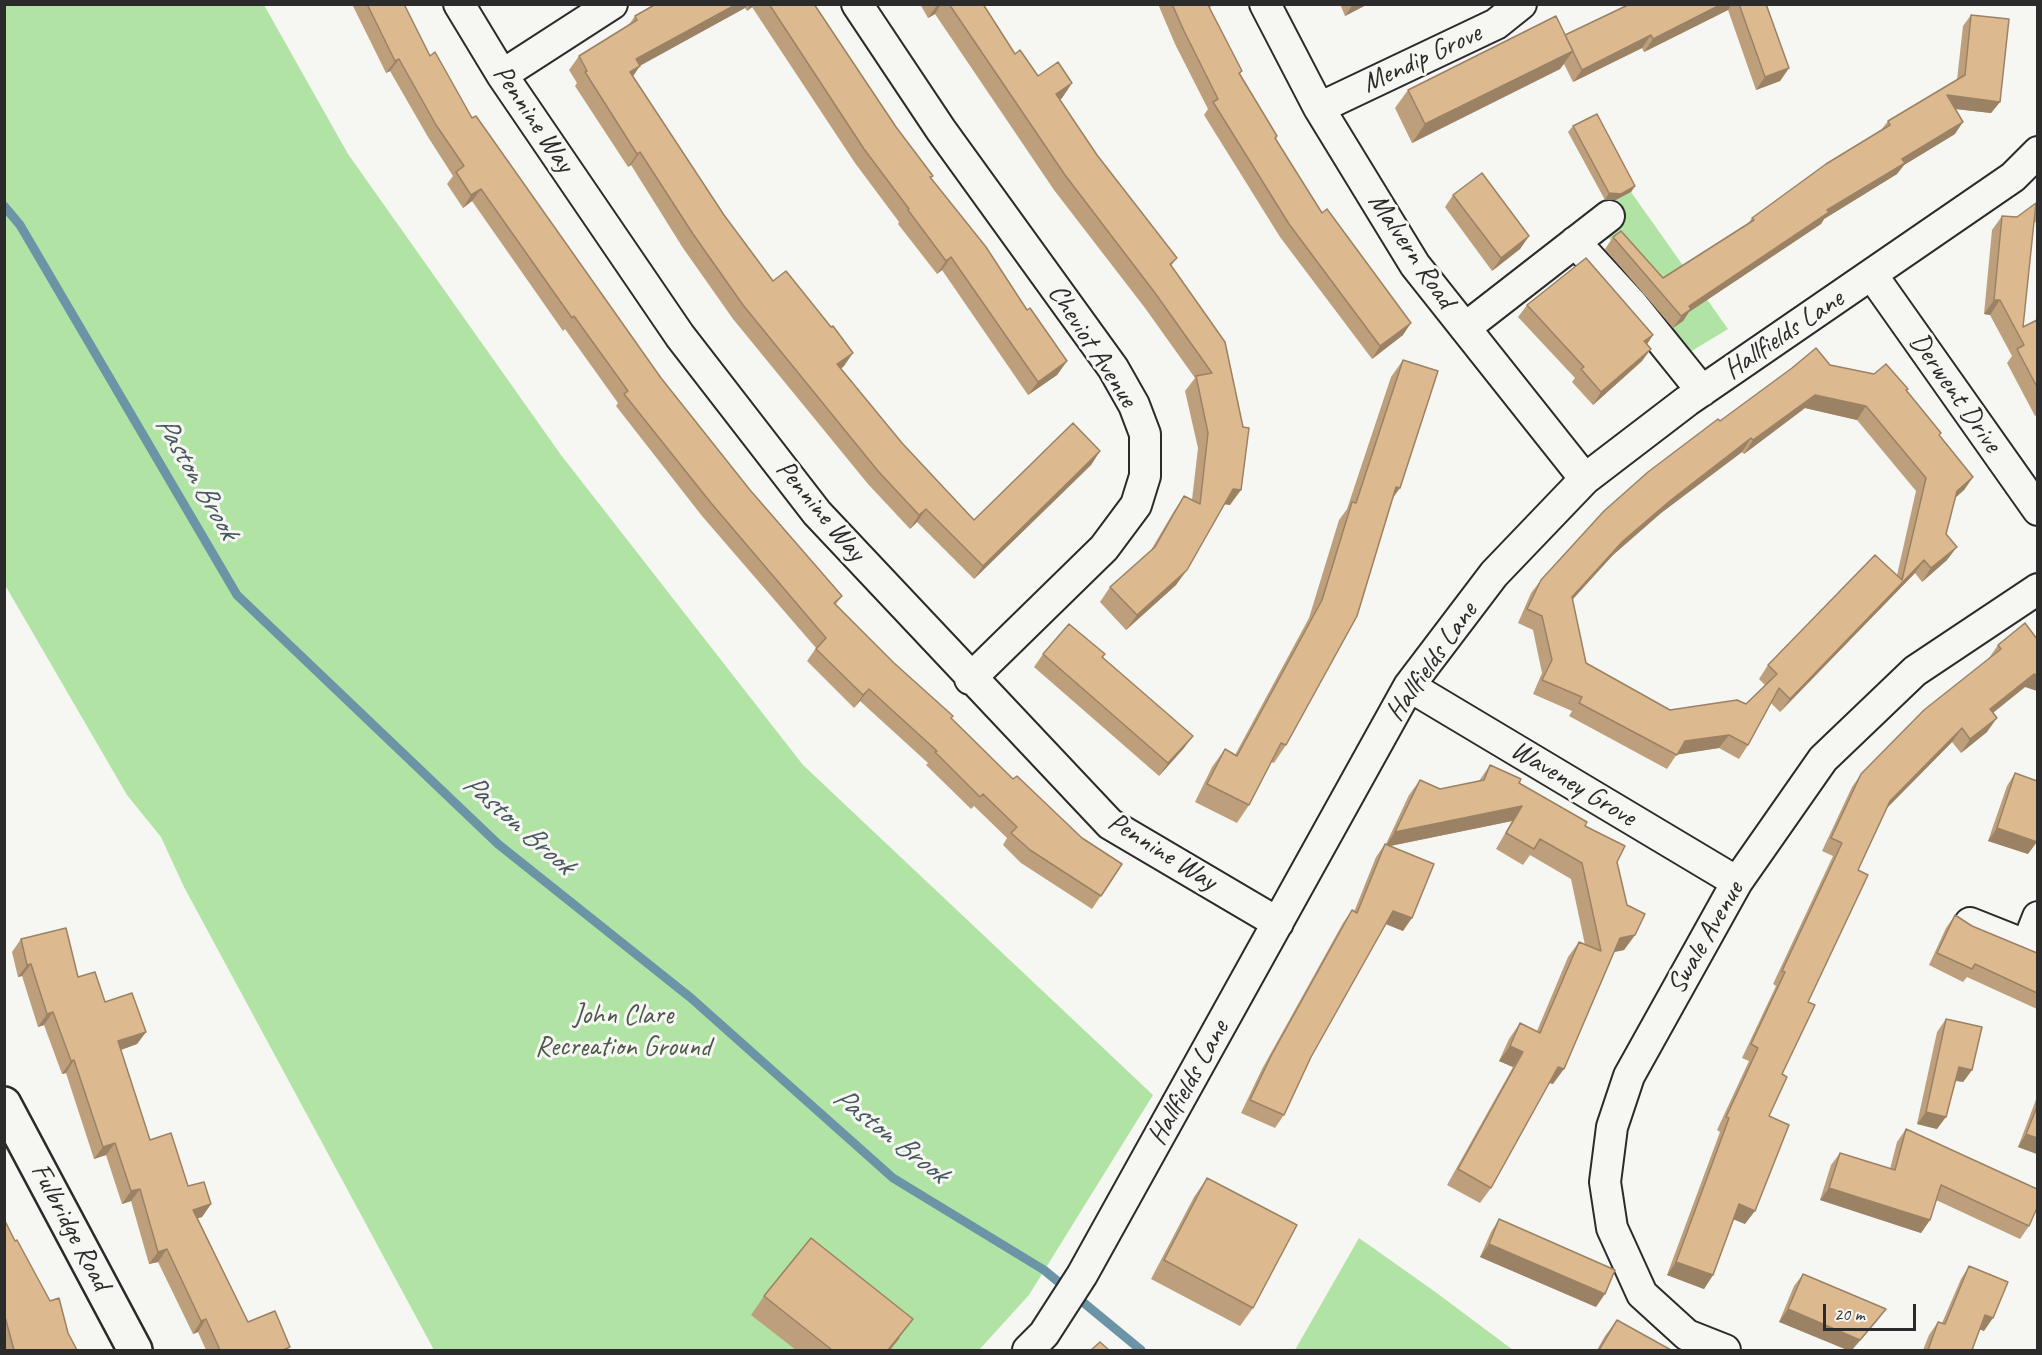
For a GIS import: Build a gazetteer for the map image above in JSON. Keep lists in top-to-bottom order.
{
  "streets": {
    "street": [
      "Mendip Grove",
      "Pennine Way",
      "Malvern Road",
      "Hallfields Lane",
      "Cheviot Avenue",
      "Derwent Drive",
      "Waveney Grove",
      "Swale Avenue",
      "Fulbridge Road"
    ]
  },
  "crossings": [
    ["Mendip Grove", "Malvern Road"],
    ["Pennine Way", "Hallfields Lane"],
    ["Pennine Way", "Cheviot Avenue"],
    ["Malvern Road", "Hallfields Lane"],
    ["Hallfields Lane", "Derwent Drive"],
    ["Hallfields Lane", "Waveney Grove"],
    ["Waveney Grove", "Swale Avenue"]
  ],
  "water": ["Paston Brook"],
  "parks": ["John Clare Recreation Ground"],
  "scale_bar": "20 m"
}
